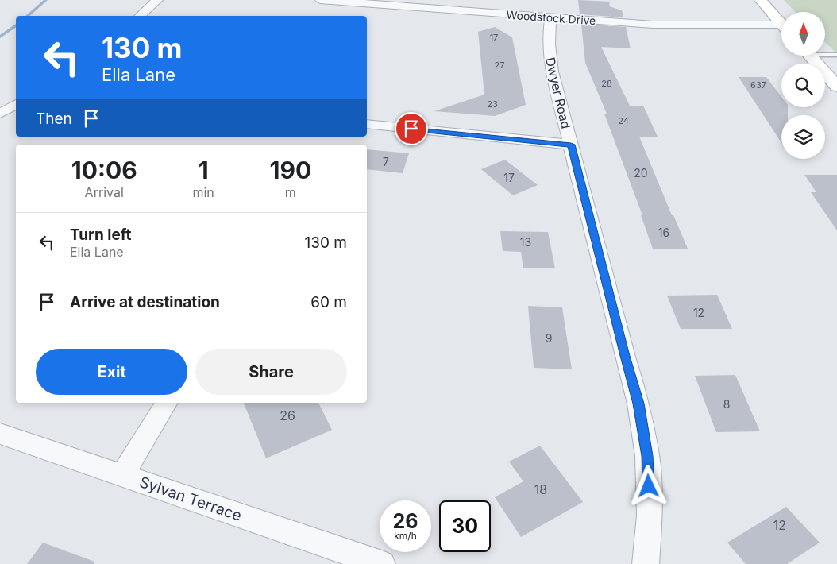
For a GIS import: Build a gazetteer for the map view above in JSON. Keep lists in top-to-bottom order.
{
  "streets": {
    "street": ["Woodstock Drive", "Dwyer Road", "Sylvan Terrace"]
  },
  "crossings": [
    ["Woodstock Drive", "Dwyer Road"]
  ],
  "house_numbers": [
    "17",
    "27",
    "28",
    "637",
    "23",
    "24",
    "7",
    "20",
    "17",
    "16",
    "13",
    "12",
    "9",
    "8",
    "26",
    "18",
    "12"
  ],
  "north": "top",
  "page": {
    "turn": ["130 m", "Ella Lane"],
    "then": "Then",
    "eta": [
      "10:06",
      "Arrival",
      "1",
      "min",
      "190",
      "m"
    ],
    "list": [
      {
        "name": "Turn left",
        "note": "Ella Lane",
        "value": "130 m"
      },
      {
        "name": "Arrive at destination",
        "value": "60 m"
      }
    ],
    "buttons": ["Exit", "Share"],
    "speed": "26 km/h",
    "limit": "30"
  }
}
